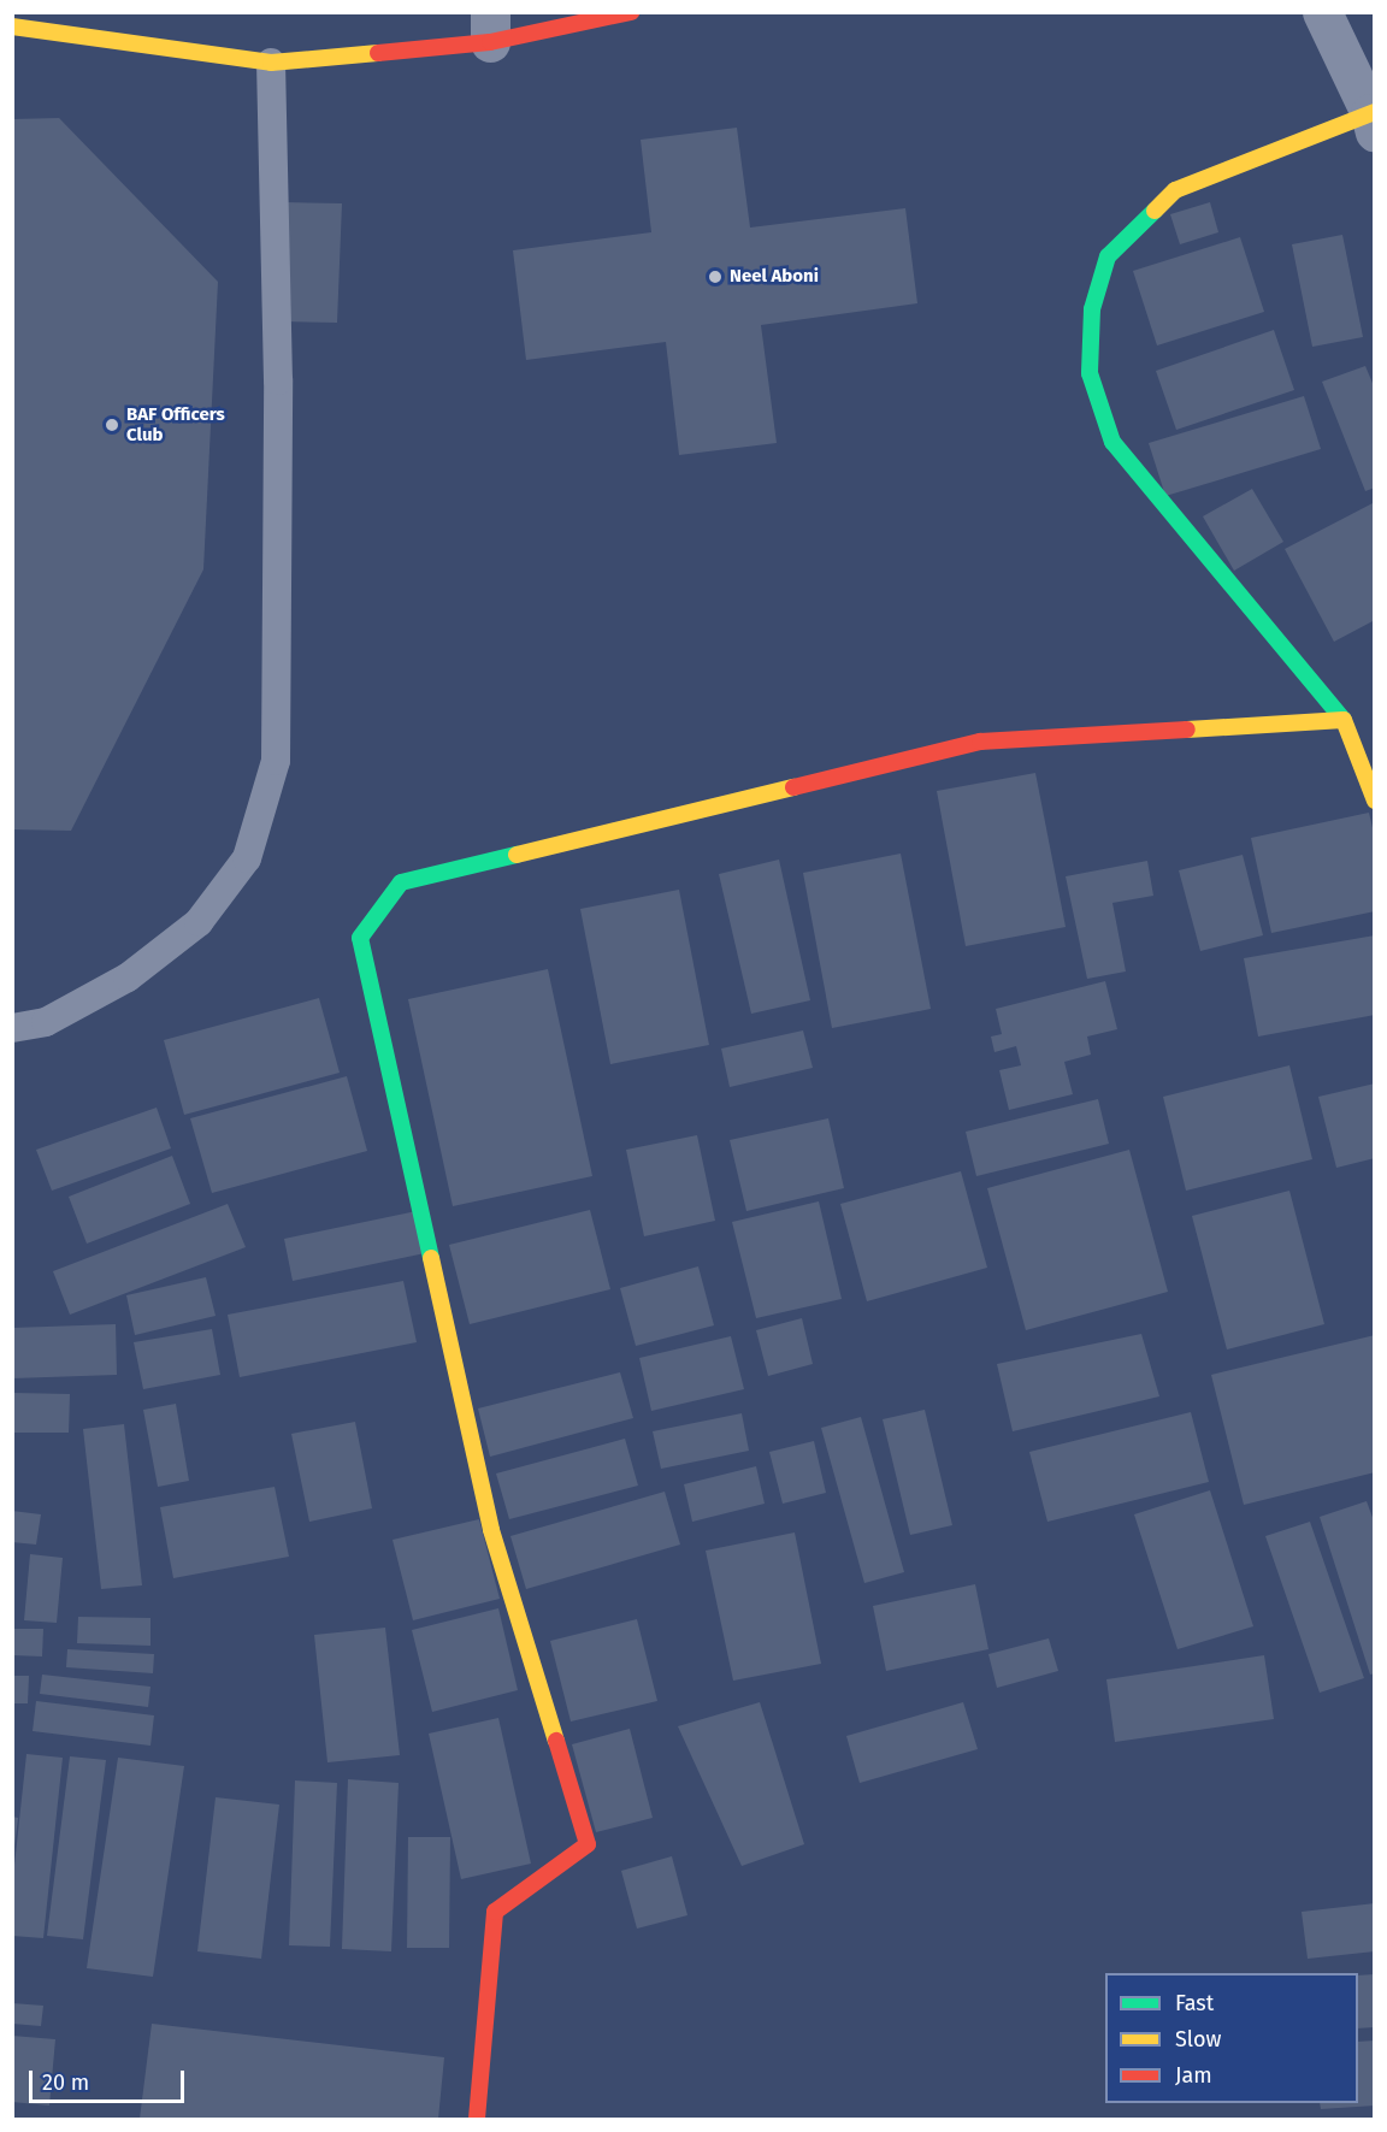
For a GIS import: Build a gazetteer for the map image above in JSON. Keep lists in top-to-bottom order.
{
  "places": ["Neel Aboni", "BAF Officers Club"],
  "legend": ["Fast", "Slow", "Jam"],
  "scale_bar": "20 m"
}
